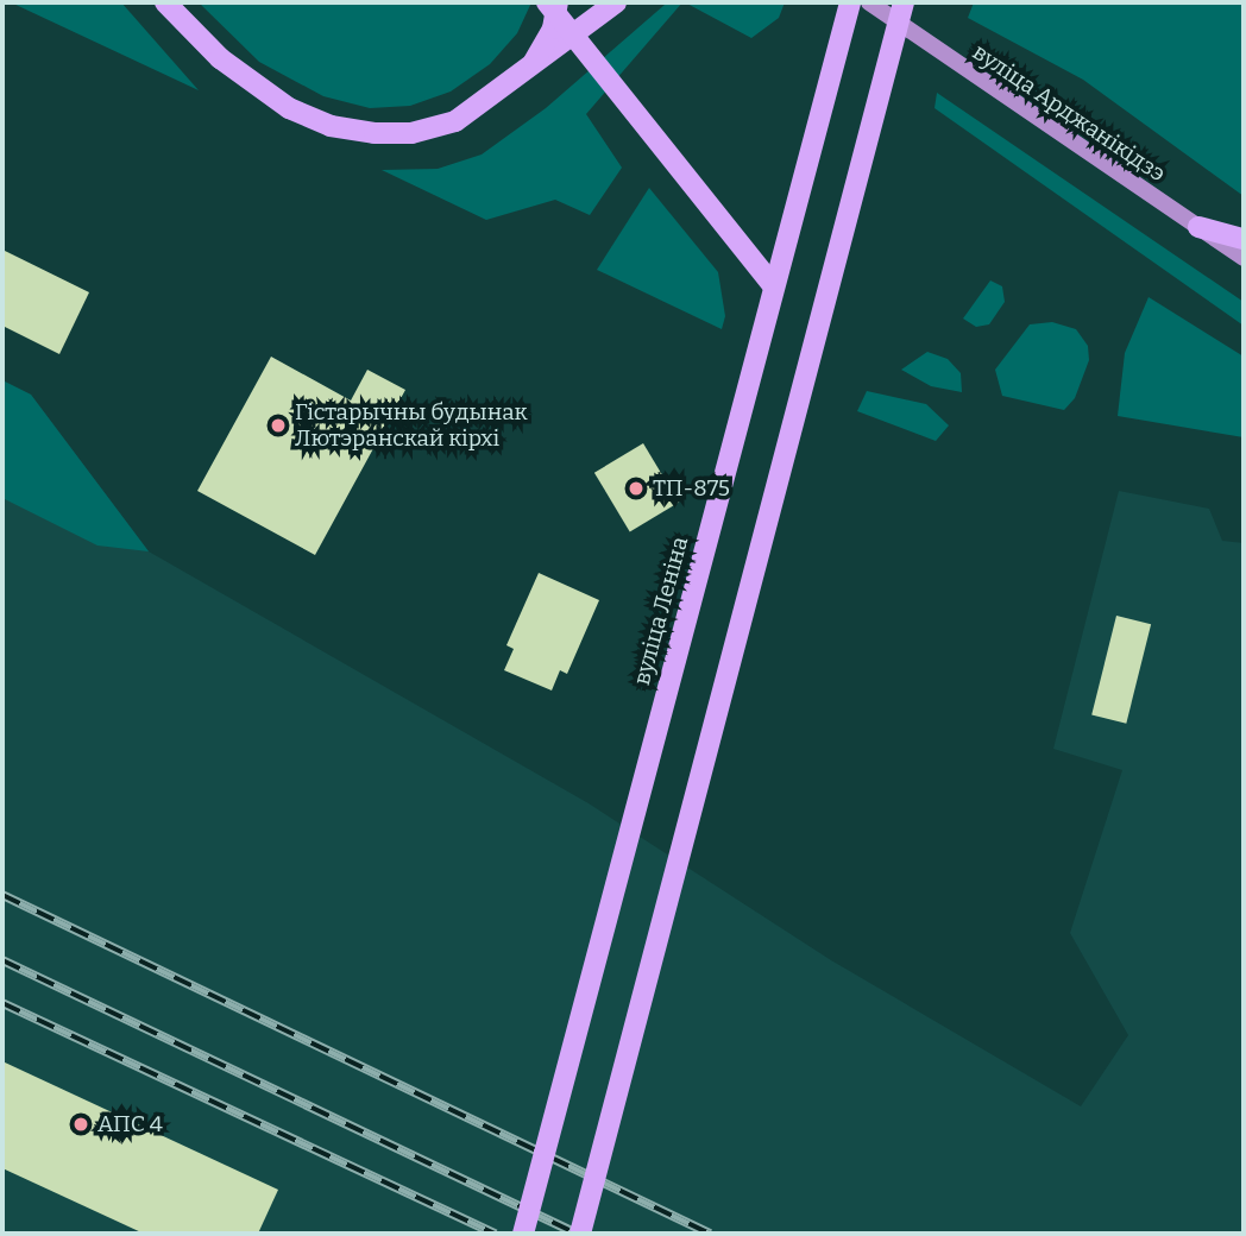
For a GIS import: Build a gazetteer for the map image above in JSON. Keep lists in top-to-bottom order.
{
  "streets": {
    "main road": ["вуліца Арджанікідзэ", "вуліца Леніна"]
  },
  "places": ["Гістарычны будынак Лютэранскай кірхі", "ТП-875", "АПС 4"]
}
